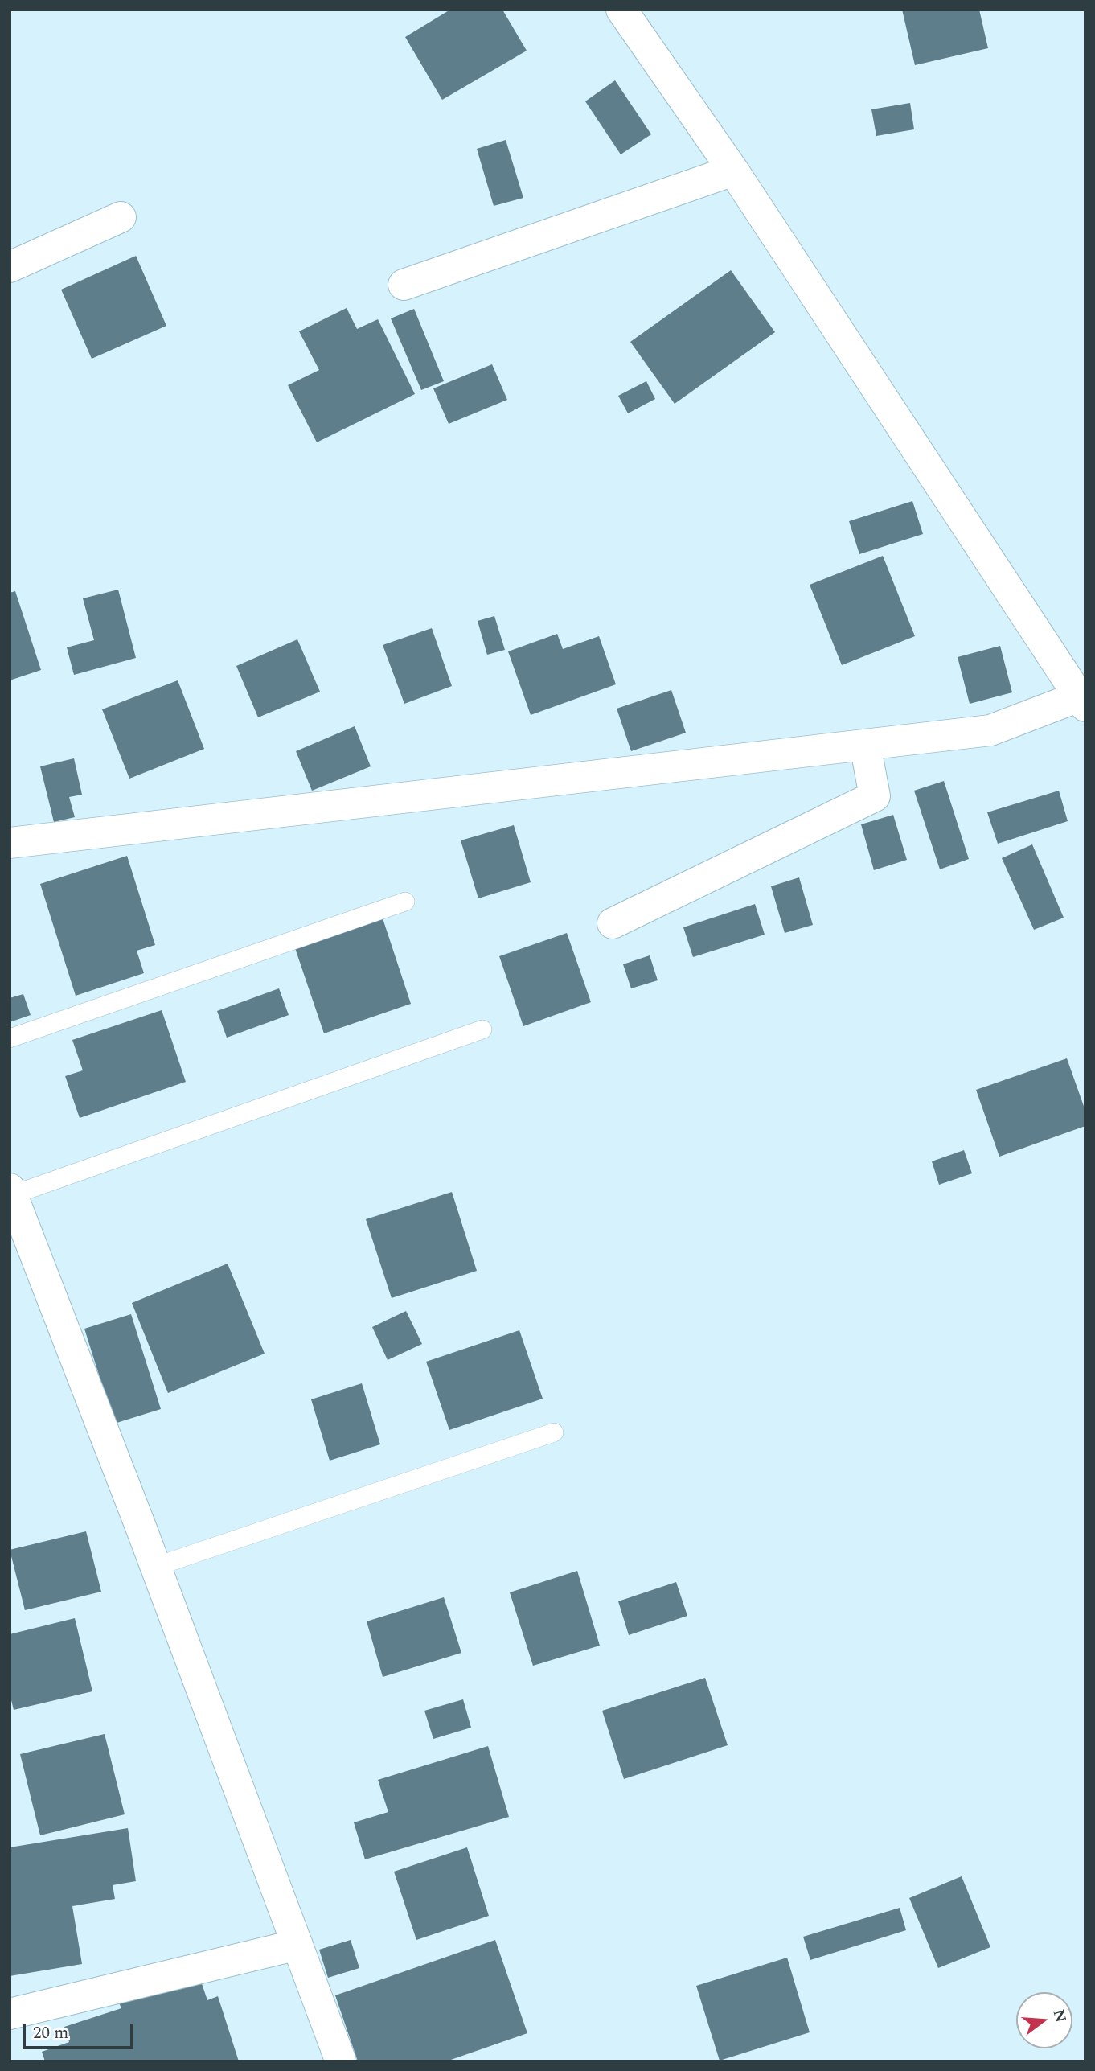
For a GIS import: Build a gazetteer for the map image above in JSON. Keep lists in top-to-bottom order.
{
  "scale_bar": "20 m",
  "north": "right"
}
